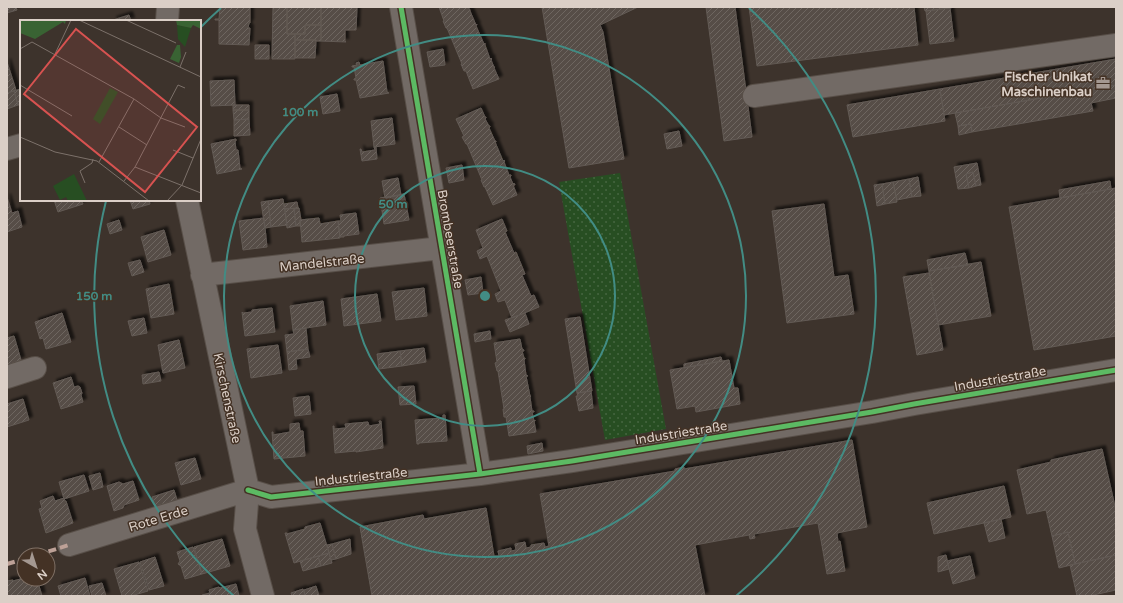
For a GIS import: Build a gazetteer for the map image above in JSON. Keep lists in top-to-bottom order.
{
  "streets": {
    "street": [
      "Brombeerstraße",
      "Mandelstraße",
      "Industriestraße",
      "Kirschenstraße",
      "Rote Erde"
    ]
  },
  "crossings": [
    ["Brombeerstraße", "Mandelstraße"],
    ["Brombeerstraße", "Industriestraße"],
    ["Mandelstraße", "Kirschenstraße"],
    ["Industriestraße", "Kirschenstraße"],
    ["Industriestraße", "Rote Erde"],
    ["Kirschenstraße", "Rote Erde"]
  ],
  "places": {
    "office": ["Fischer Unikat Maschinenbau"]
  },
  "north": "bottom right",
  "rings": ["100 m", "50 m", "150 m"]
}
